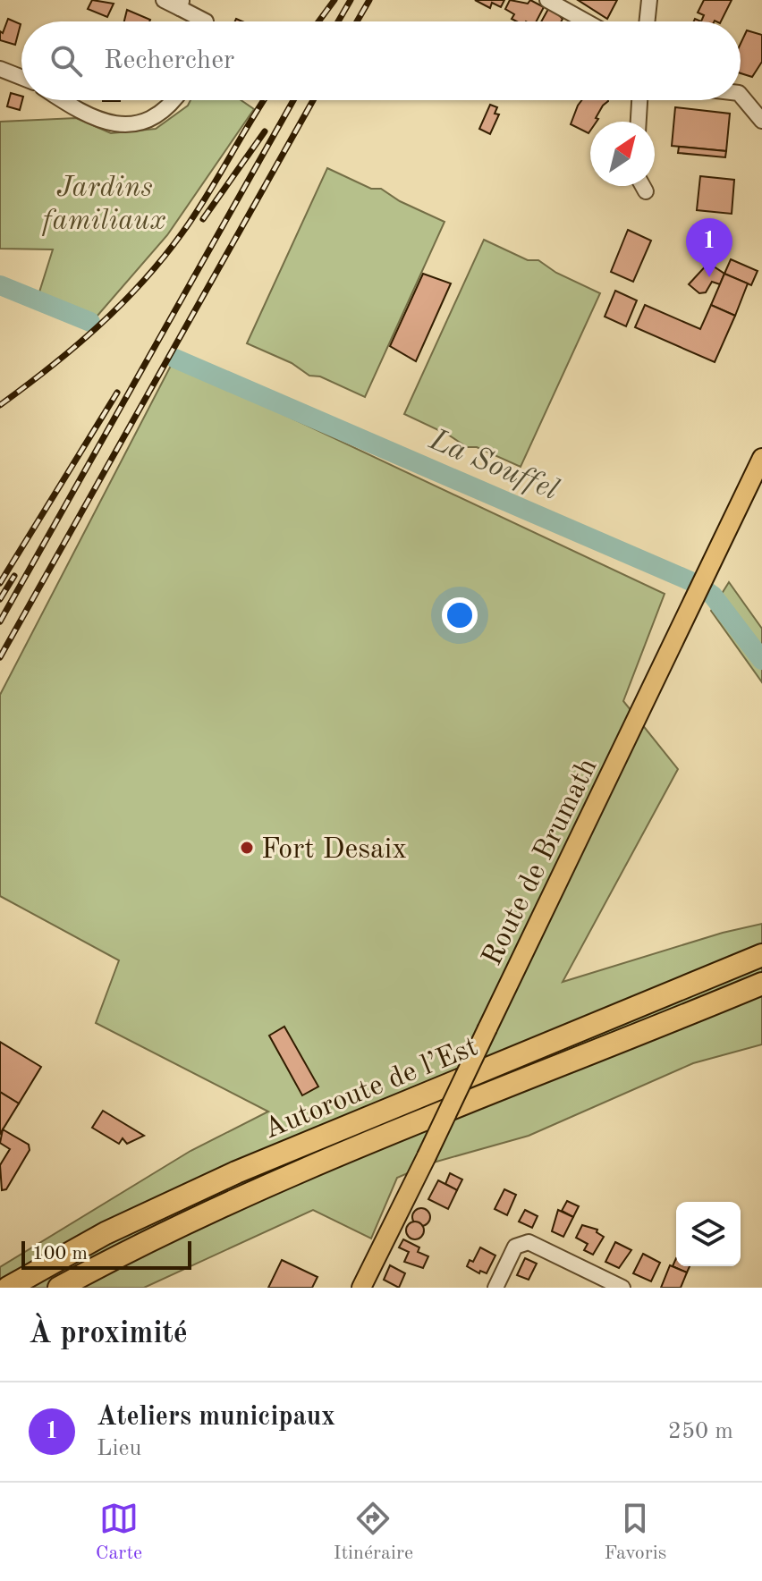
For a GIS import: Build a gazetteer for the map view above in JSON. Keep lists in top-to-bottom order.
{
  "streets": {
    "highway": ["Autoroute de l’Est"],
    "main road": ["Route de Brumath"]
  },
  "water": ["La Souffel"],
  "parks": ["Jardins familiaux"],
  "places": ["Fort Desaix"],
  "scale_bar": "100 m",
  "north": "top right",
  "page": {
    "search": "Rechercher",
    "pins": "1",
    "scale": "100 m",
    "heading": "À proximité",
    "list": [
      {
        "mark": "1",
        "name": "Ateliers municipaux",
        "note": "Lieu",
        "value": "250 m"
      }
    ],
    "nav": ["Carte", "Itinéraire", "Favoris"]
  }
}
